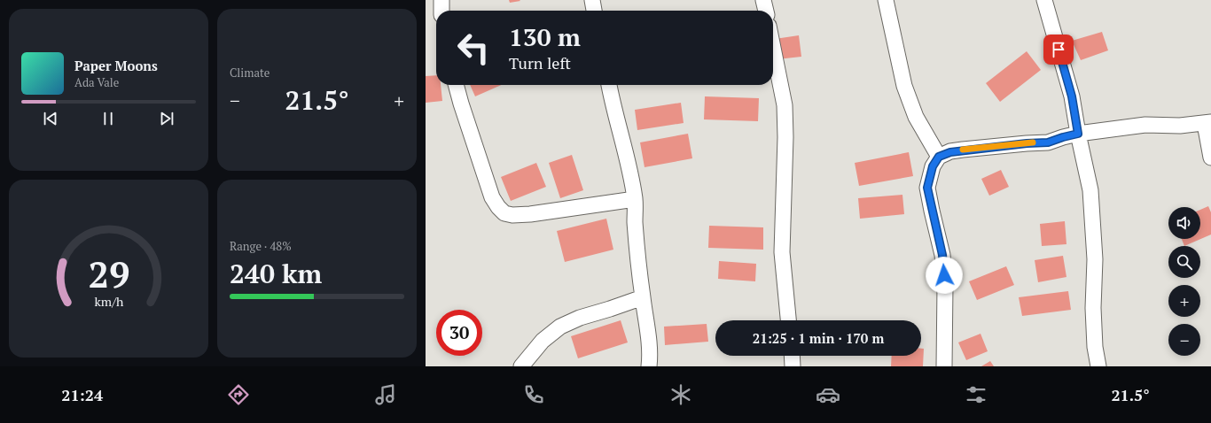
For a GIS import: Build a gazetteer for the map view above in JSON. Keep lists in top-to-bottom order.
{
  "page": {
    "tile": [
      "Climate",
      ["Range · 48%", "240 km"]
    ],
    "turn": ["130 m", "Turn left"],
    "song": ["Paper Moons", "Ada Vale"],
    "heat": ["−", "21.5°", "+"],
    "map_buttons": ["+", "−"],
    "limit": "30",
    "trip": "21:25 · 1 min · 170 m",
    "tabs": ["21:24", "21.5°"],
    "gauge": ["29", "km/h"]
  }
}
